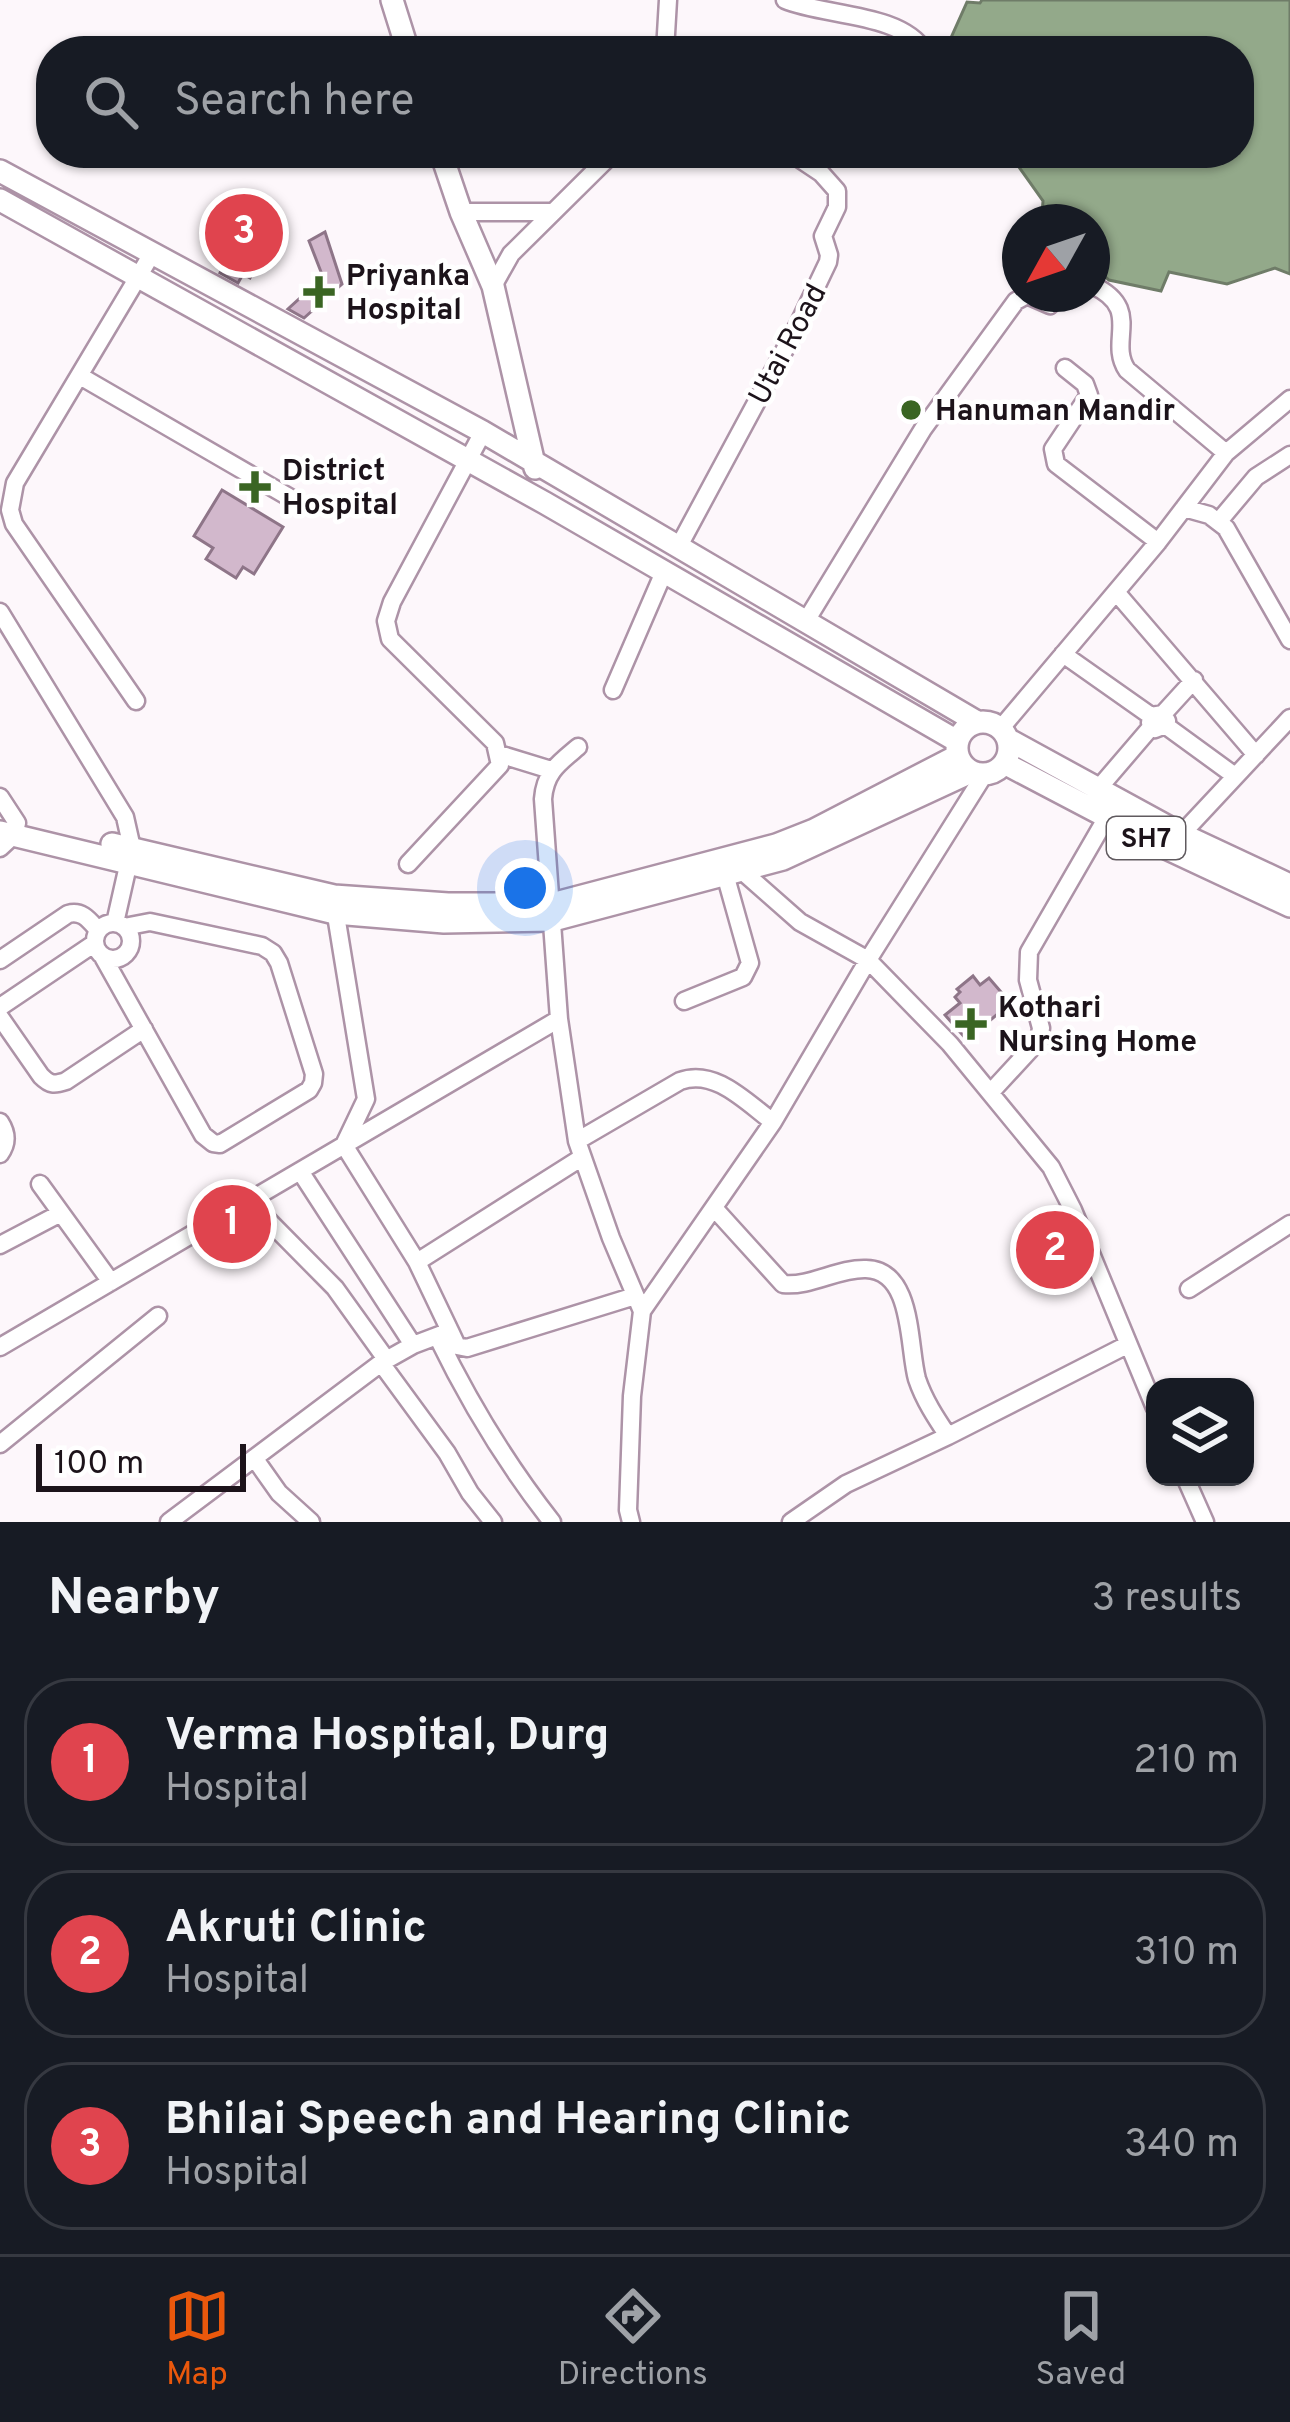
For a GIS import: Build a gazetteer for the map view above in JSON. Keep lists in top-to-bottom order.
{
  "streets": {
    "main road": ["SH7"],
    "street": ["Utai Road"]
  },
  "places": {
    "health": ["Priyanka Hospital", "District Hospital", "Kothari Nursing Home"],
    "other": ["Hanuman Mandir"]
  },
  "scale_bar": "100 m",
  "north": "bottom left",
  "page": {
    "search": "Search here",
    "pins": ["3", "1", "2"],
    "scale": "100 m",
    "heading": ["Nearby", "3 results"],
    "list": [
      {
        "mark": "1",
        "name": "Verma Hospital, Durg",
        "note": "Hospital",
        "value": "210 m"
      },
      {
        "mark": "2",
        "name": "Akruti Clinic",
        "note": "Hospital",
        "value": "310 m"
      },
      {
        "mark": "3",
        "name": "Bhilai Speech and Hearing Clinic",
        "note": "Hospital",
        "value": "340 m"
      }
    ],
    "nav": ["Map", "Directions", "Saved"]
  }
}
